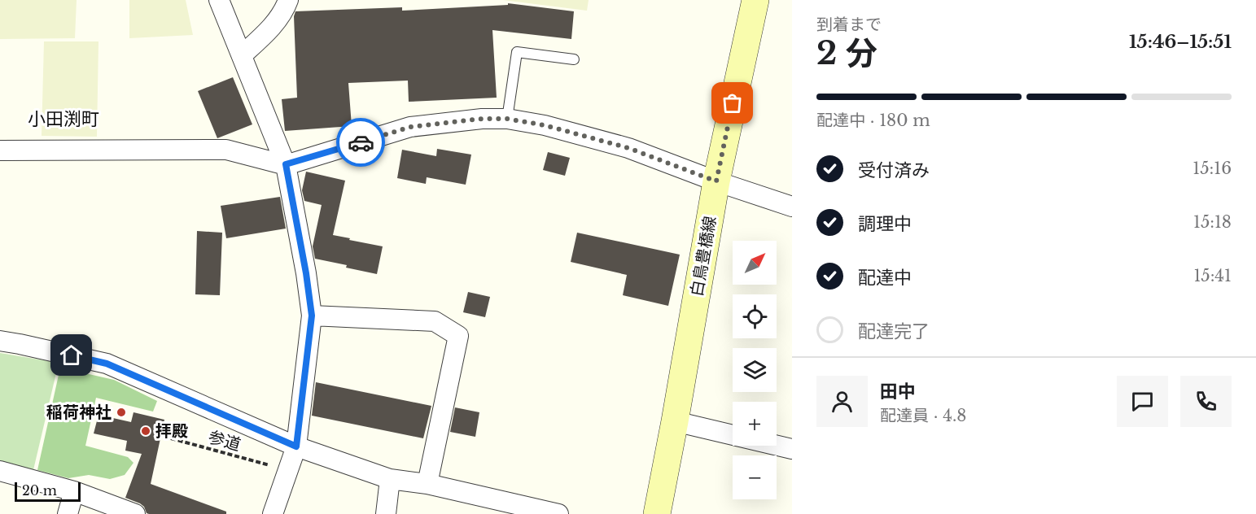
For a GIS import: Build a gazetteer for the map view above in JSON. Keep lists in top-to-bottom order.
{
  "streets": {
    "main road": ["白鳥豊橋線"],
    "path": ["参道"]
  },
  "districts": ["小田渕町"],
  "places": ["稲荷神社", "拝殿"],
  "scale_bar": "20 m",
  "north": "top right",
  "page": {
    "heading": ["2 分", "到着まで", "15:46–15:51"],
    "panel": ["田中", "配達員 · 4.8"],
    "bar": "配達中 · 180 m",
    "list": [
      ["受付済み", "15:16"],
      ["調理中", "15:18"],
      ["配達中", "15:41"],
      "配達完了"
    ],
    "map_buttons": ["+", "−"],
    "scale": "20 m"
  }
}
